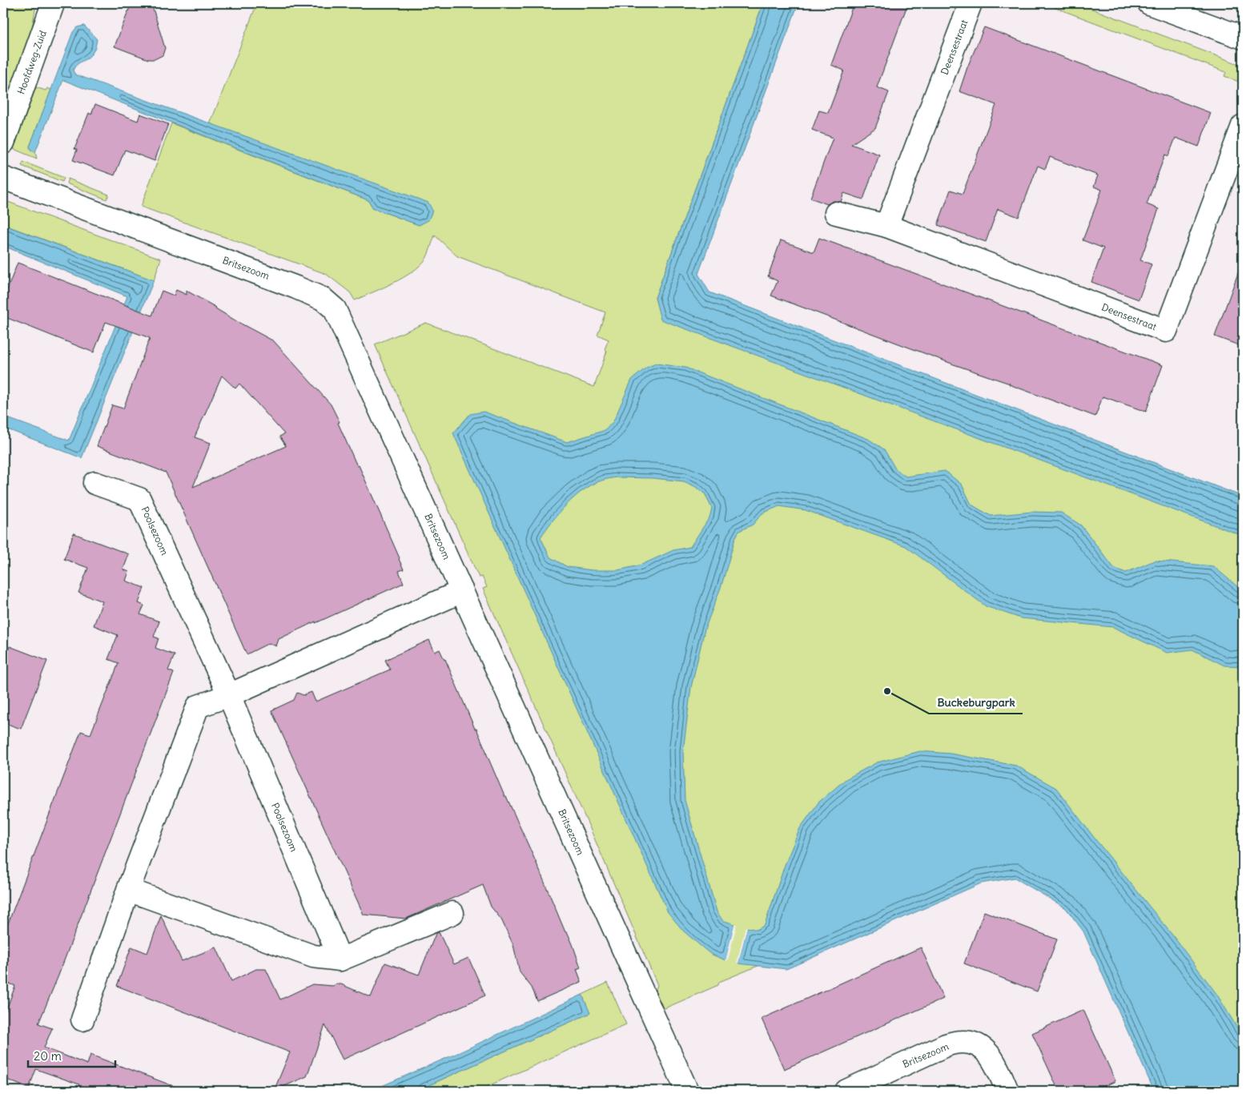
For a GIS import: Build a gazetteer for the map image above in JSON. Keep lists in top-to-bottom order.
{
  "streets": {
    "street": [
      "Deensestraat",
      "Hoofdweg-Zuid",
      "Britsezoom",
      "Poolsezoom"
    ]
  },
  "places": ["Buckeburgpark"],
  "scale_bar": "20 m"
}
